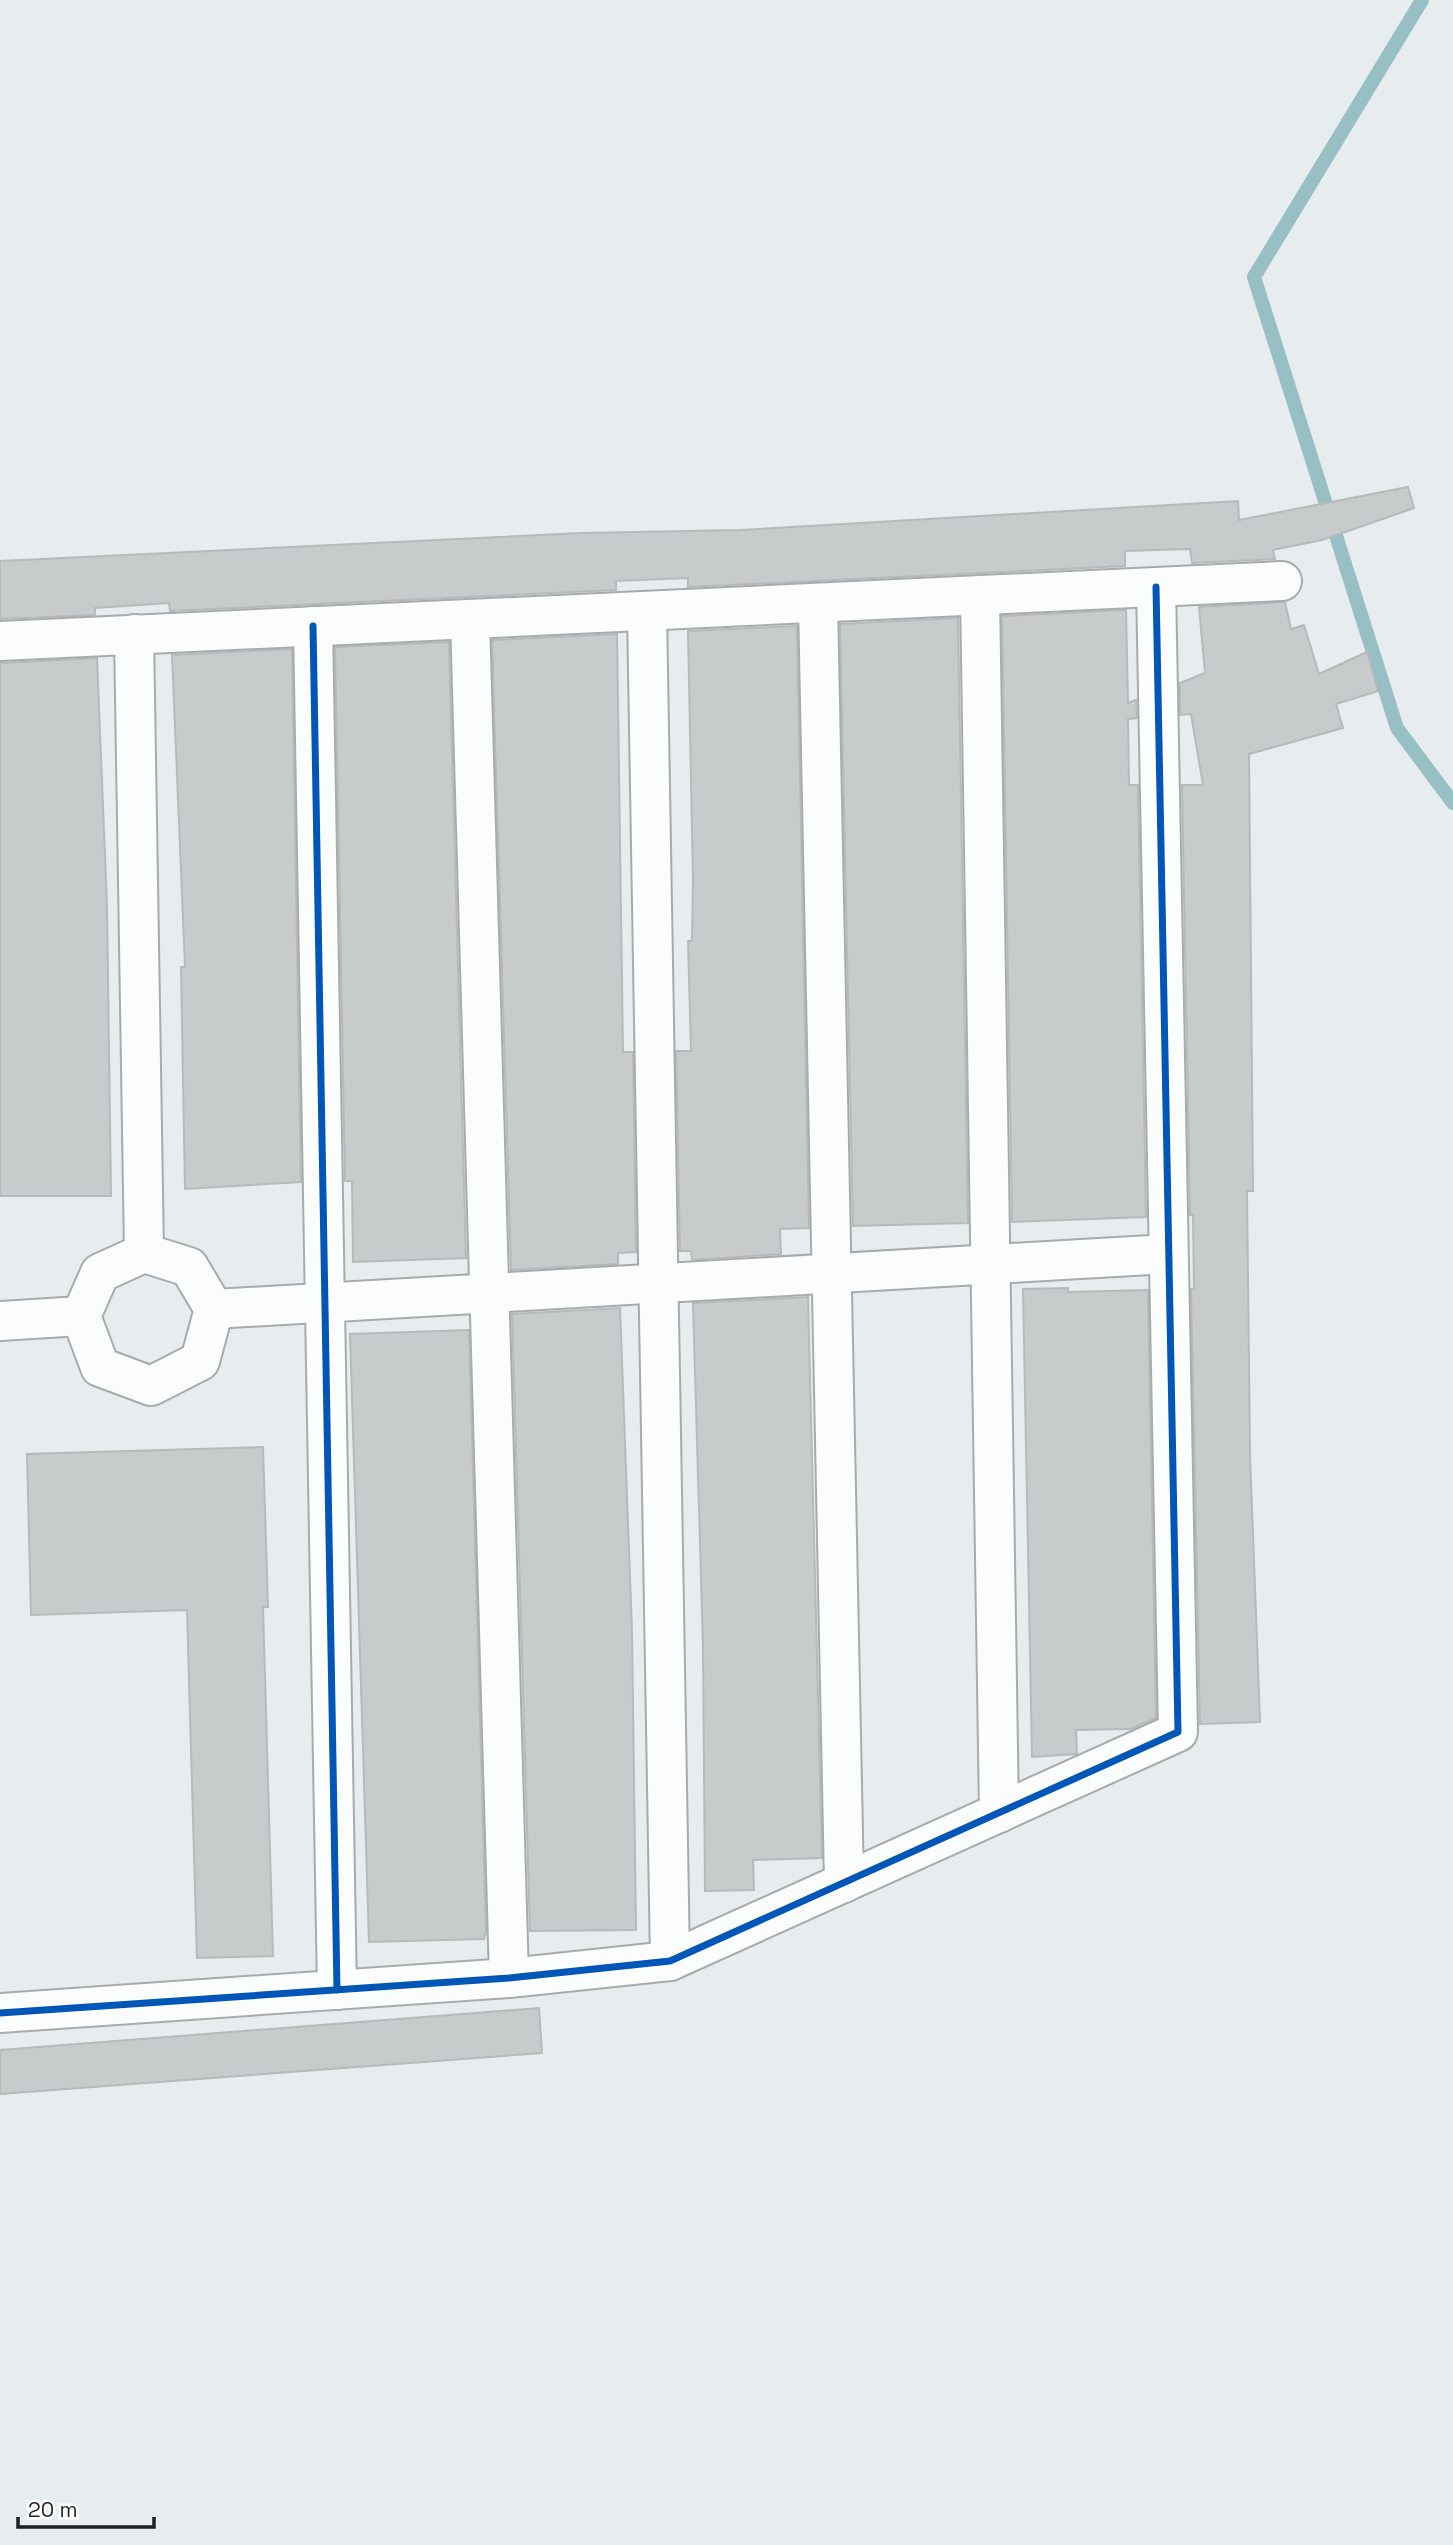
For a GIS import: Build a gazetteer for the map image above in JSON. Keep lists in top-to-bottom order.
{
  "scale_bar": "20 m"
}
